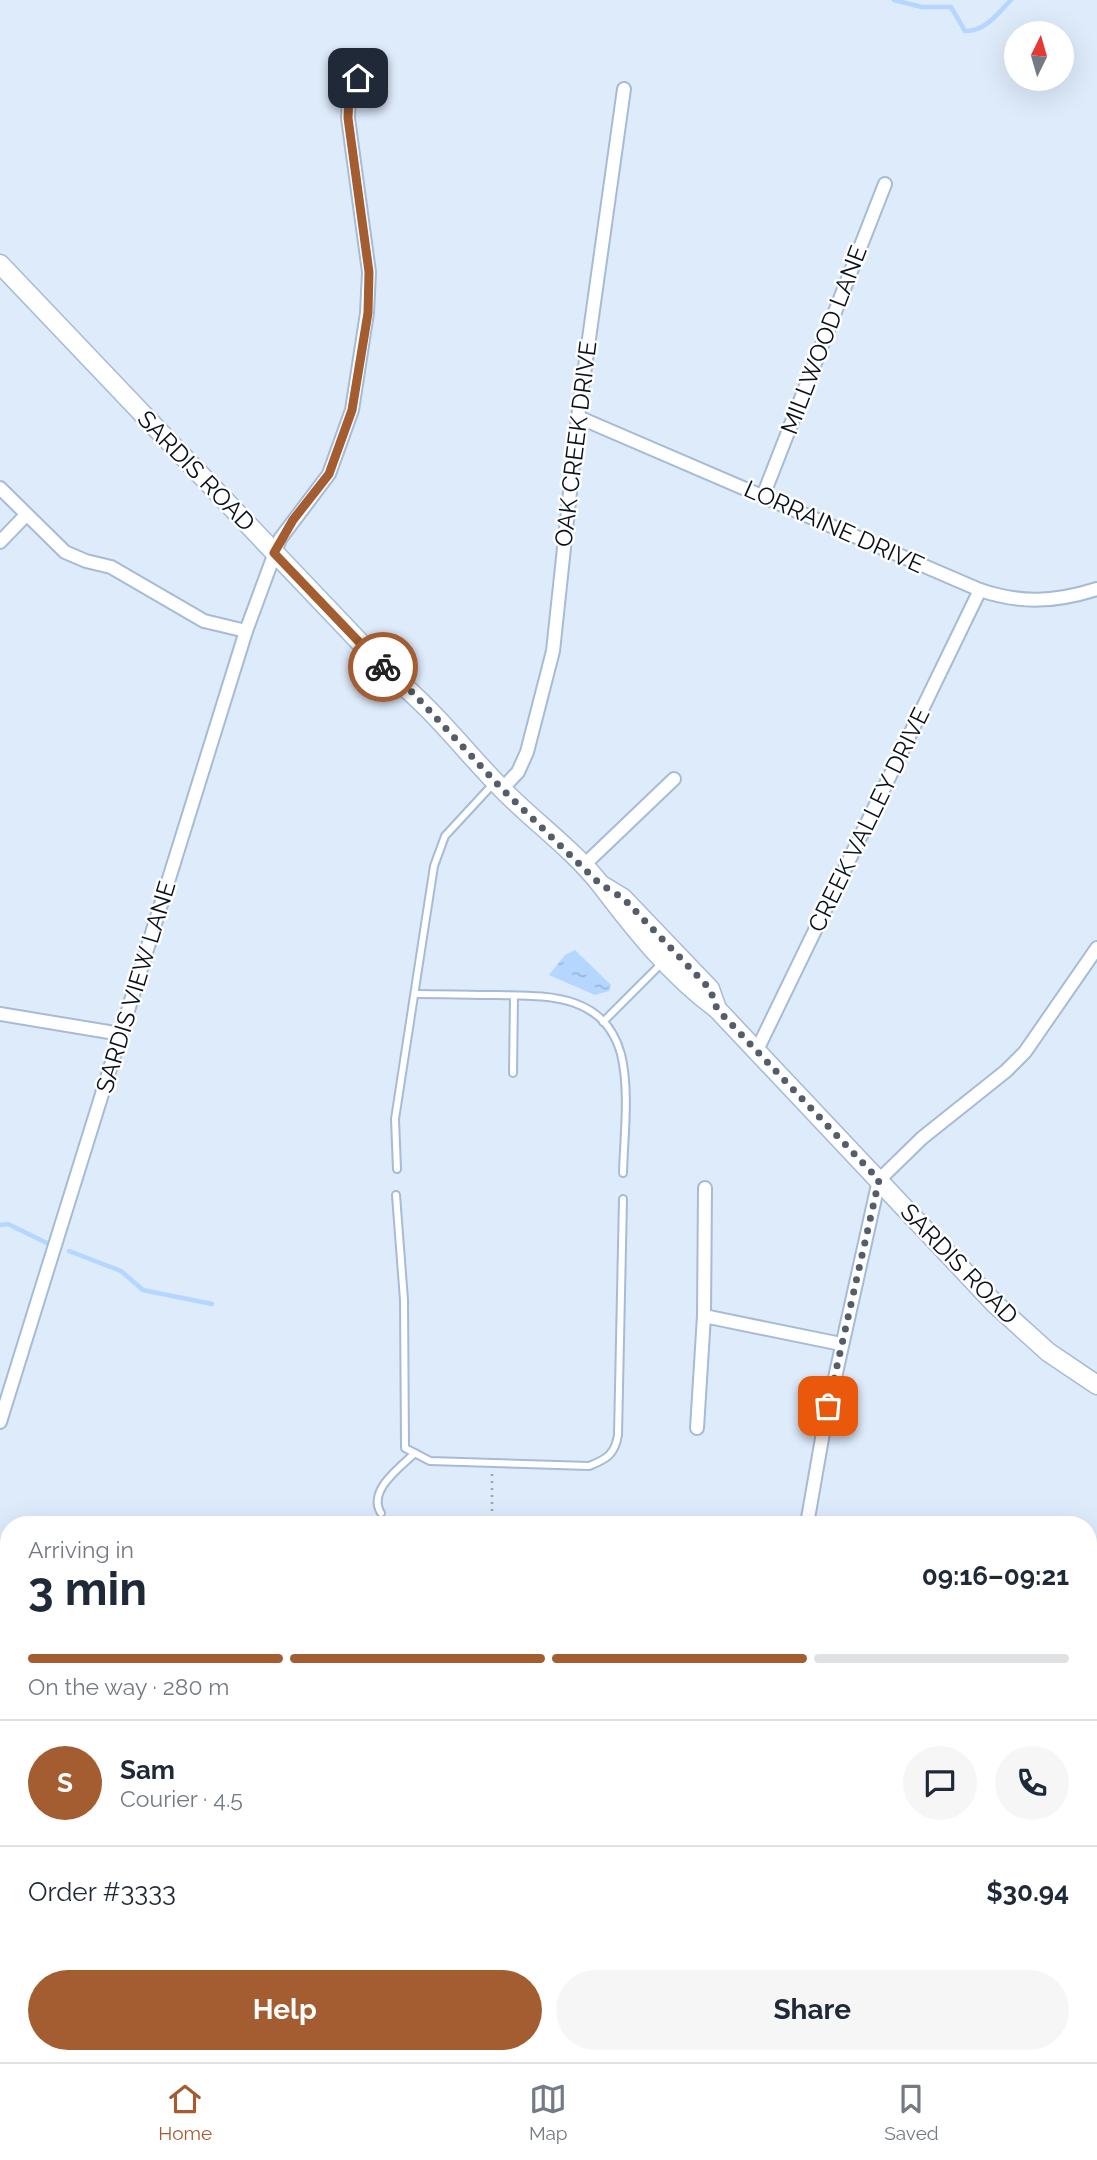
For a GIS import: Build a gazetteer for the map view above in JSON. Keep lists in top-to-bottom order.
{
  "streets": {
    "main road": ["SARDIS ROAD"],
    "street": [
      "MILLWOOD LANE",
      "OAK CREEK DRIVE",
      "LORRAINE DRIVE",
      "CREEK VALLEY DRIVE",
      "SARDIS VIEW LANE"
    ]
  },
  "crossings": [
    ["MILLWOOD LANE", "LORRAINE DRIVE"],
    ["OAK CREEK DRIVE", "SARDIS ROAD"],
    ["OAK CREEK DRIVE", "LORRAINE DRIVE"],
    ["SARDIS ROAD", "CREEK VALLEY DRIVE"],
    ["SARDIS ROAD", "SARDIS VIEW LANE"],
    ["LORRAINE DRIVE", "CREEK VALLEY DRIVE"]
  ],
  "north": "top",
  "page": {
    "heading": ["3 min", "Arriving in", "09:16–09:21"],
    "panel": [
      "Sam",
      "Courier · 4.5",
      "Order #3333",
      "$30.94"
    ],
    "bar": "On the way · 280 m",
    "round": "S",
    "buttons": ["Help", "Share"],
    "tabs": ["Home", "Map", "Saved"]
  }
}
